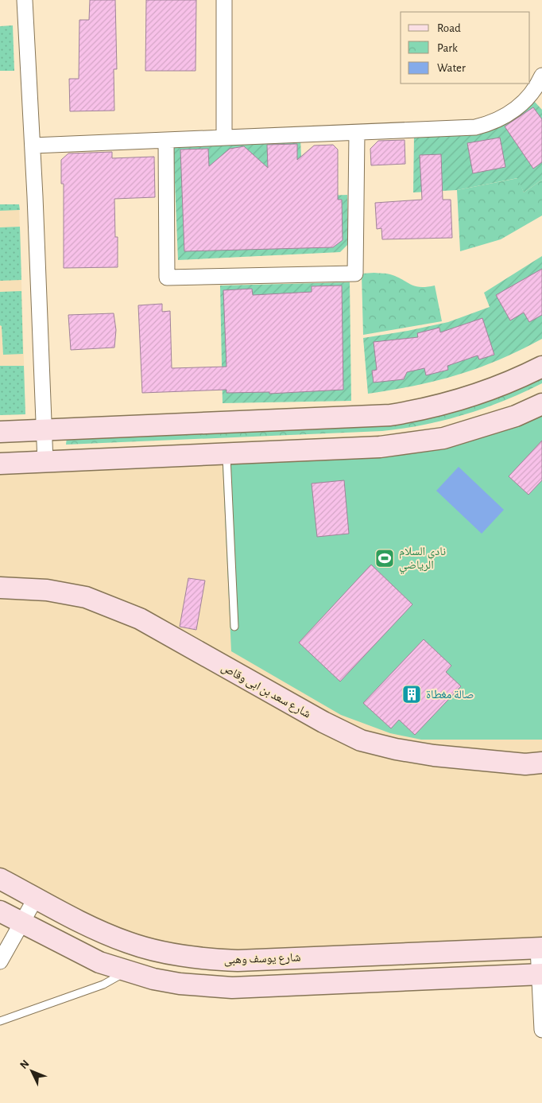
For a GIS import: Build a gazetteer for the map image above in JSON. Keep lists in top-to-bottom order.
{
  "streets": {
    "street": ["شارع سعد بن ابى وقاص", "شارع يوسف وهبى"]
  },
  "places": {
    "sports": ["نادي السلام الرياضي"],
    "building": ["صالة مغطاة"]
  },
  "legend": ["Road", "Park", "Water"],
  "north": "top left"
}
